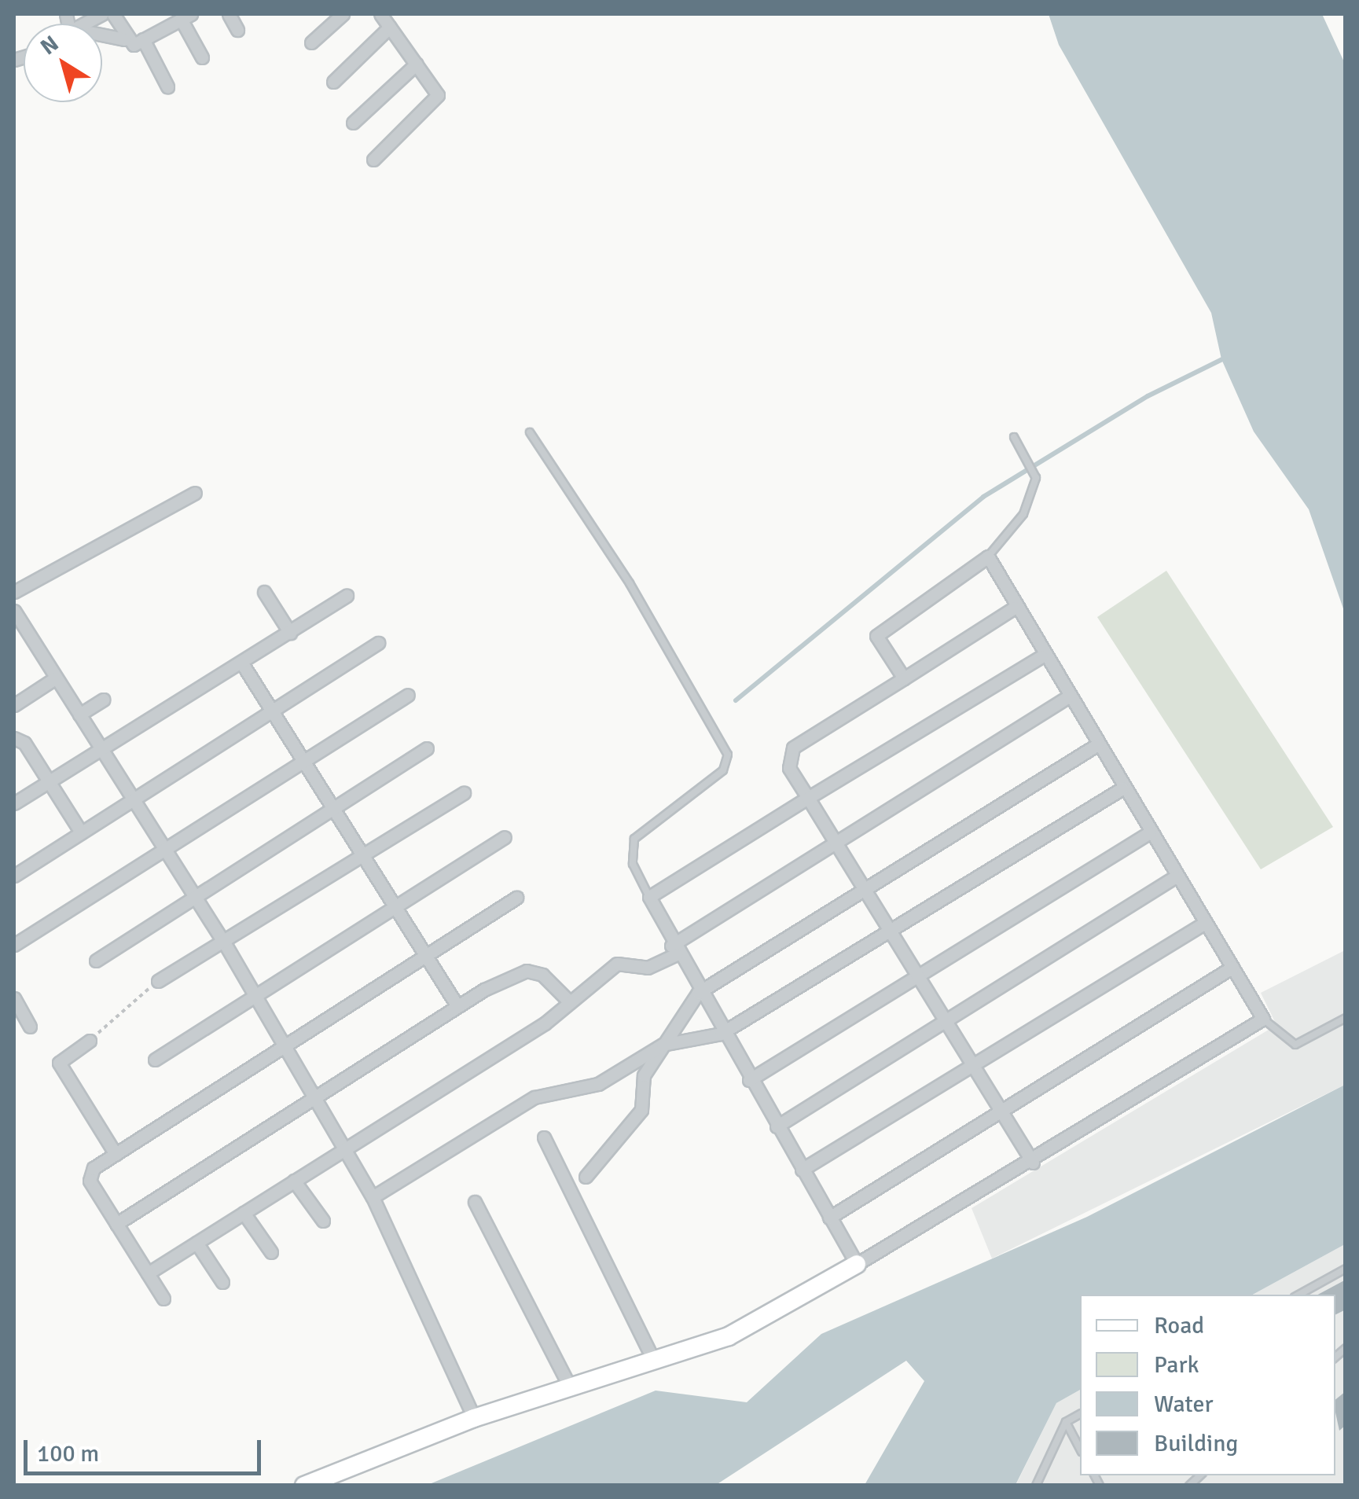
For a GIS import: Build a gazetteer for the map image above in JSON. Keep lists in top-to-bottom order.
{
  "legend": [
    "Road",
    "Park",
    "Water",
    "Building"
  ],
  "scale_bar": "100 m",
  "north": "top left"
}
